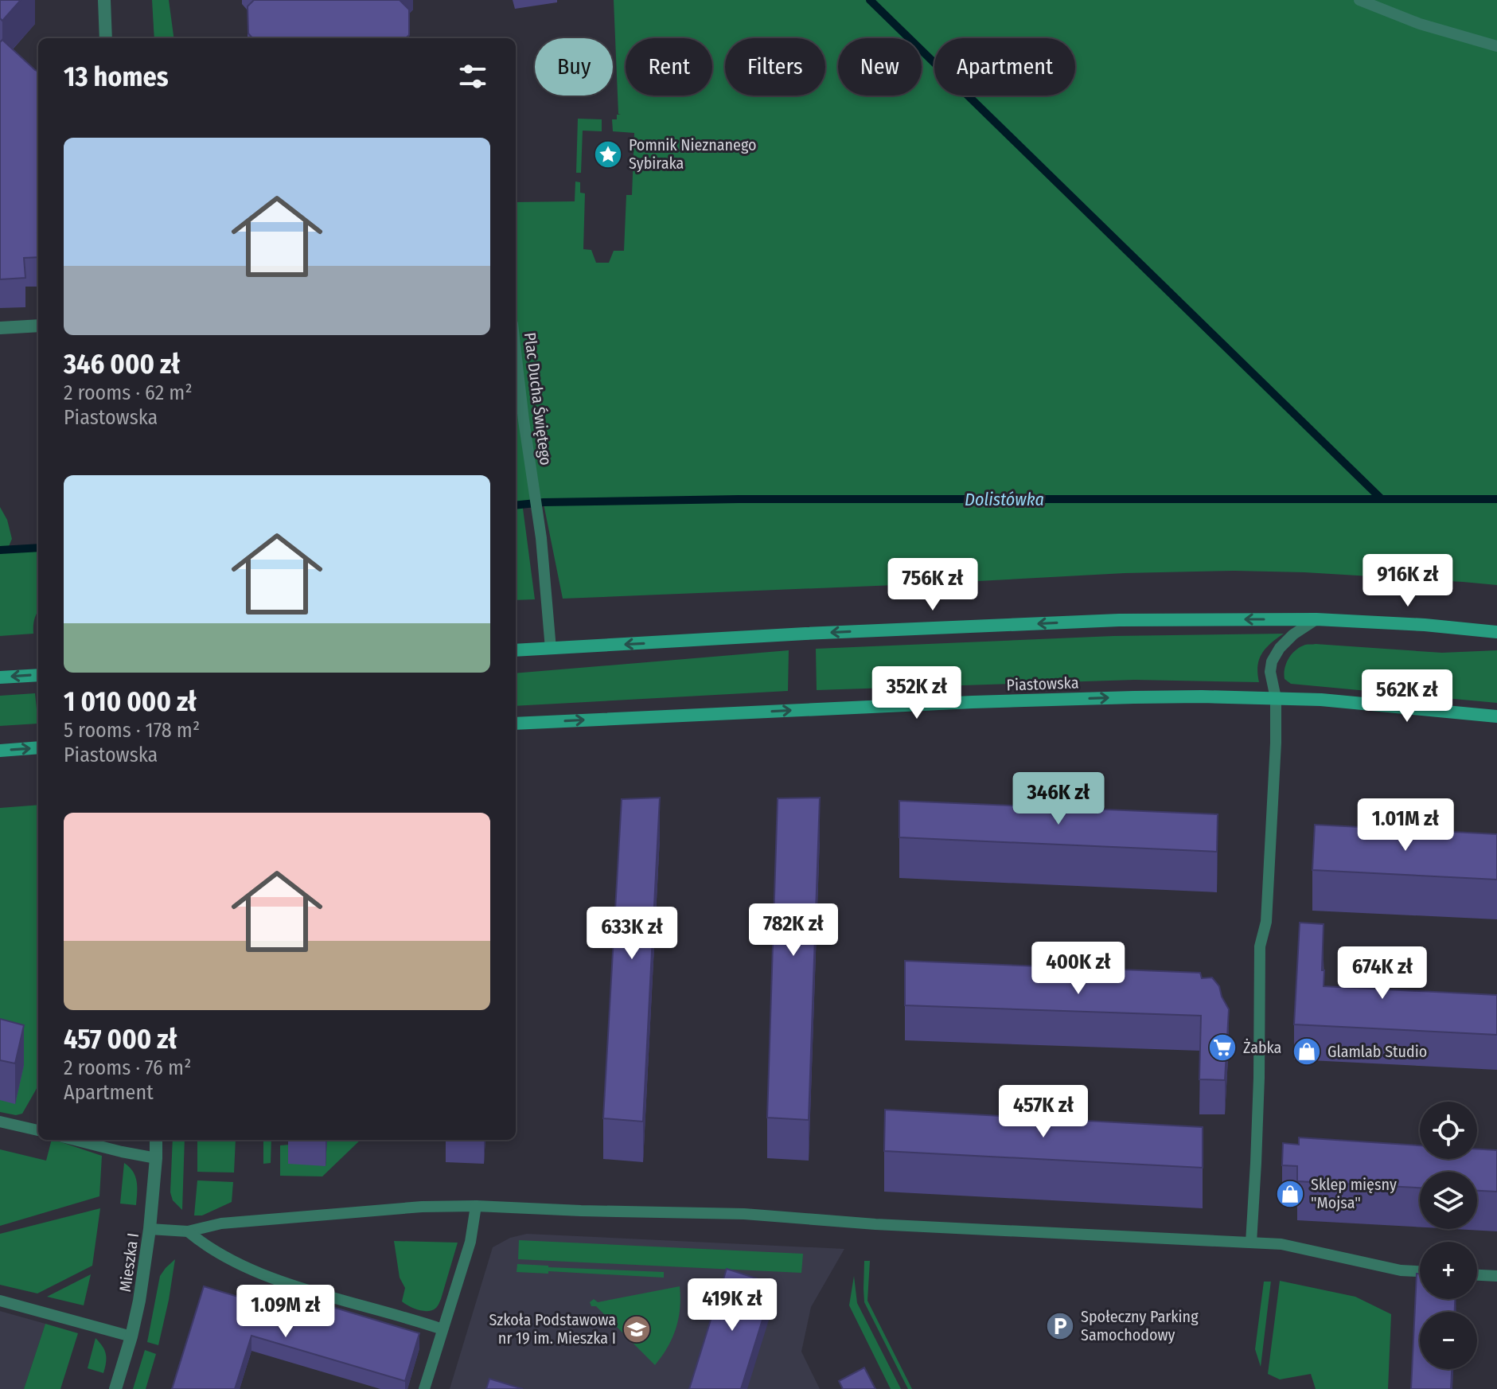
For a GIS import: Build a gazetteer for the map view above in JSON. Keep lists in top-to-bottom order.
{
  "streets": {
    "main road": ["Piastowska"],
    "street": ["Mieszka I"],
    "lane": ["Plac Ducha Świętego"]
  },
  "water": ["Dolistówka"],
  "places": {
    "place": ["Pomnik Nieznanego Sybiraka"],
    "supermarket": ["Żabka"],
    "shop": ["Glamlab Studio", "Sklep mięsny \"Mojsa\""],
    "parking": ["Społeczny Parking Samochodowy"],
    "school or university": ["Szkoła Podstawowa nr 19 im. Mieszka I"]
  },
  "page": {
    "chip": [
      "Buy",
      "Rent",
      "Filters",
      "New",
      "Apartment"
    ],
    "heading": "13 homes",
    "list": [
      {
        "name": "346 000 zł",
        "note": "2 rooms · 62 m² · Piastowska"
      },
      {
        "name": "1 010 000 zł",
        "note": "5 rooms · 178 m² · Piastowska"
      },
      {
        "name": "457 000 zł",
        "note": "2 rooms · 76 m² · Apartment"
      }
    ],
    "price": [
      "916K zł",
      "756K zł",
      "352K zł",
      "562K zł",
      "346K zł",
      "1.01M zł",
      "782K zł",
      "633K zł",
      "400K zł",
      "674K zł",
      "457K zł",
      "419K zł",
      "1.09M zł"
    ],
    "map_buttons": ["+", "−"]
  }
}
